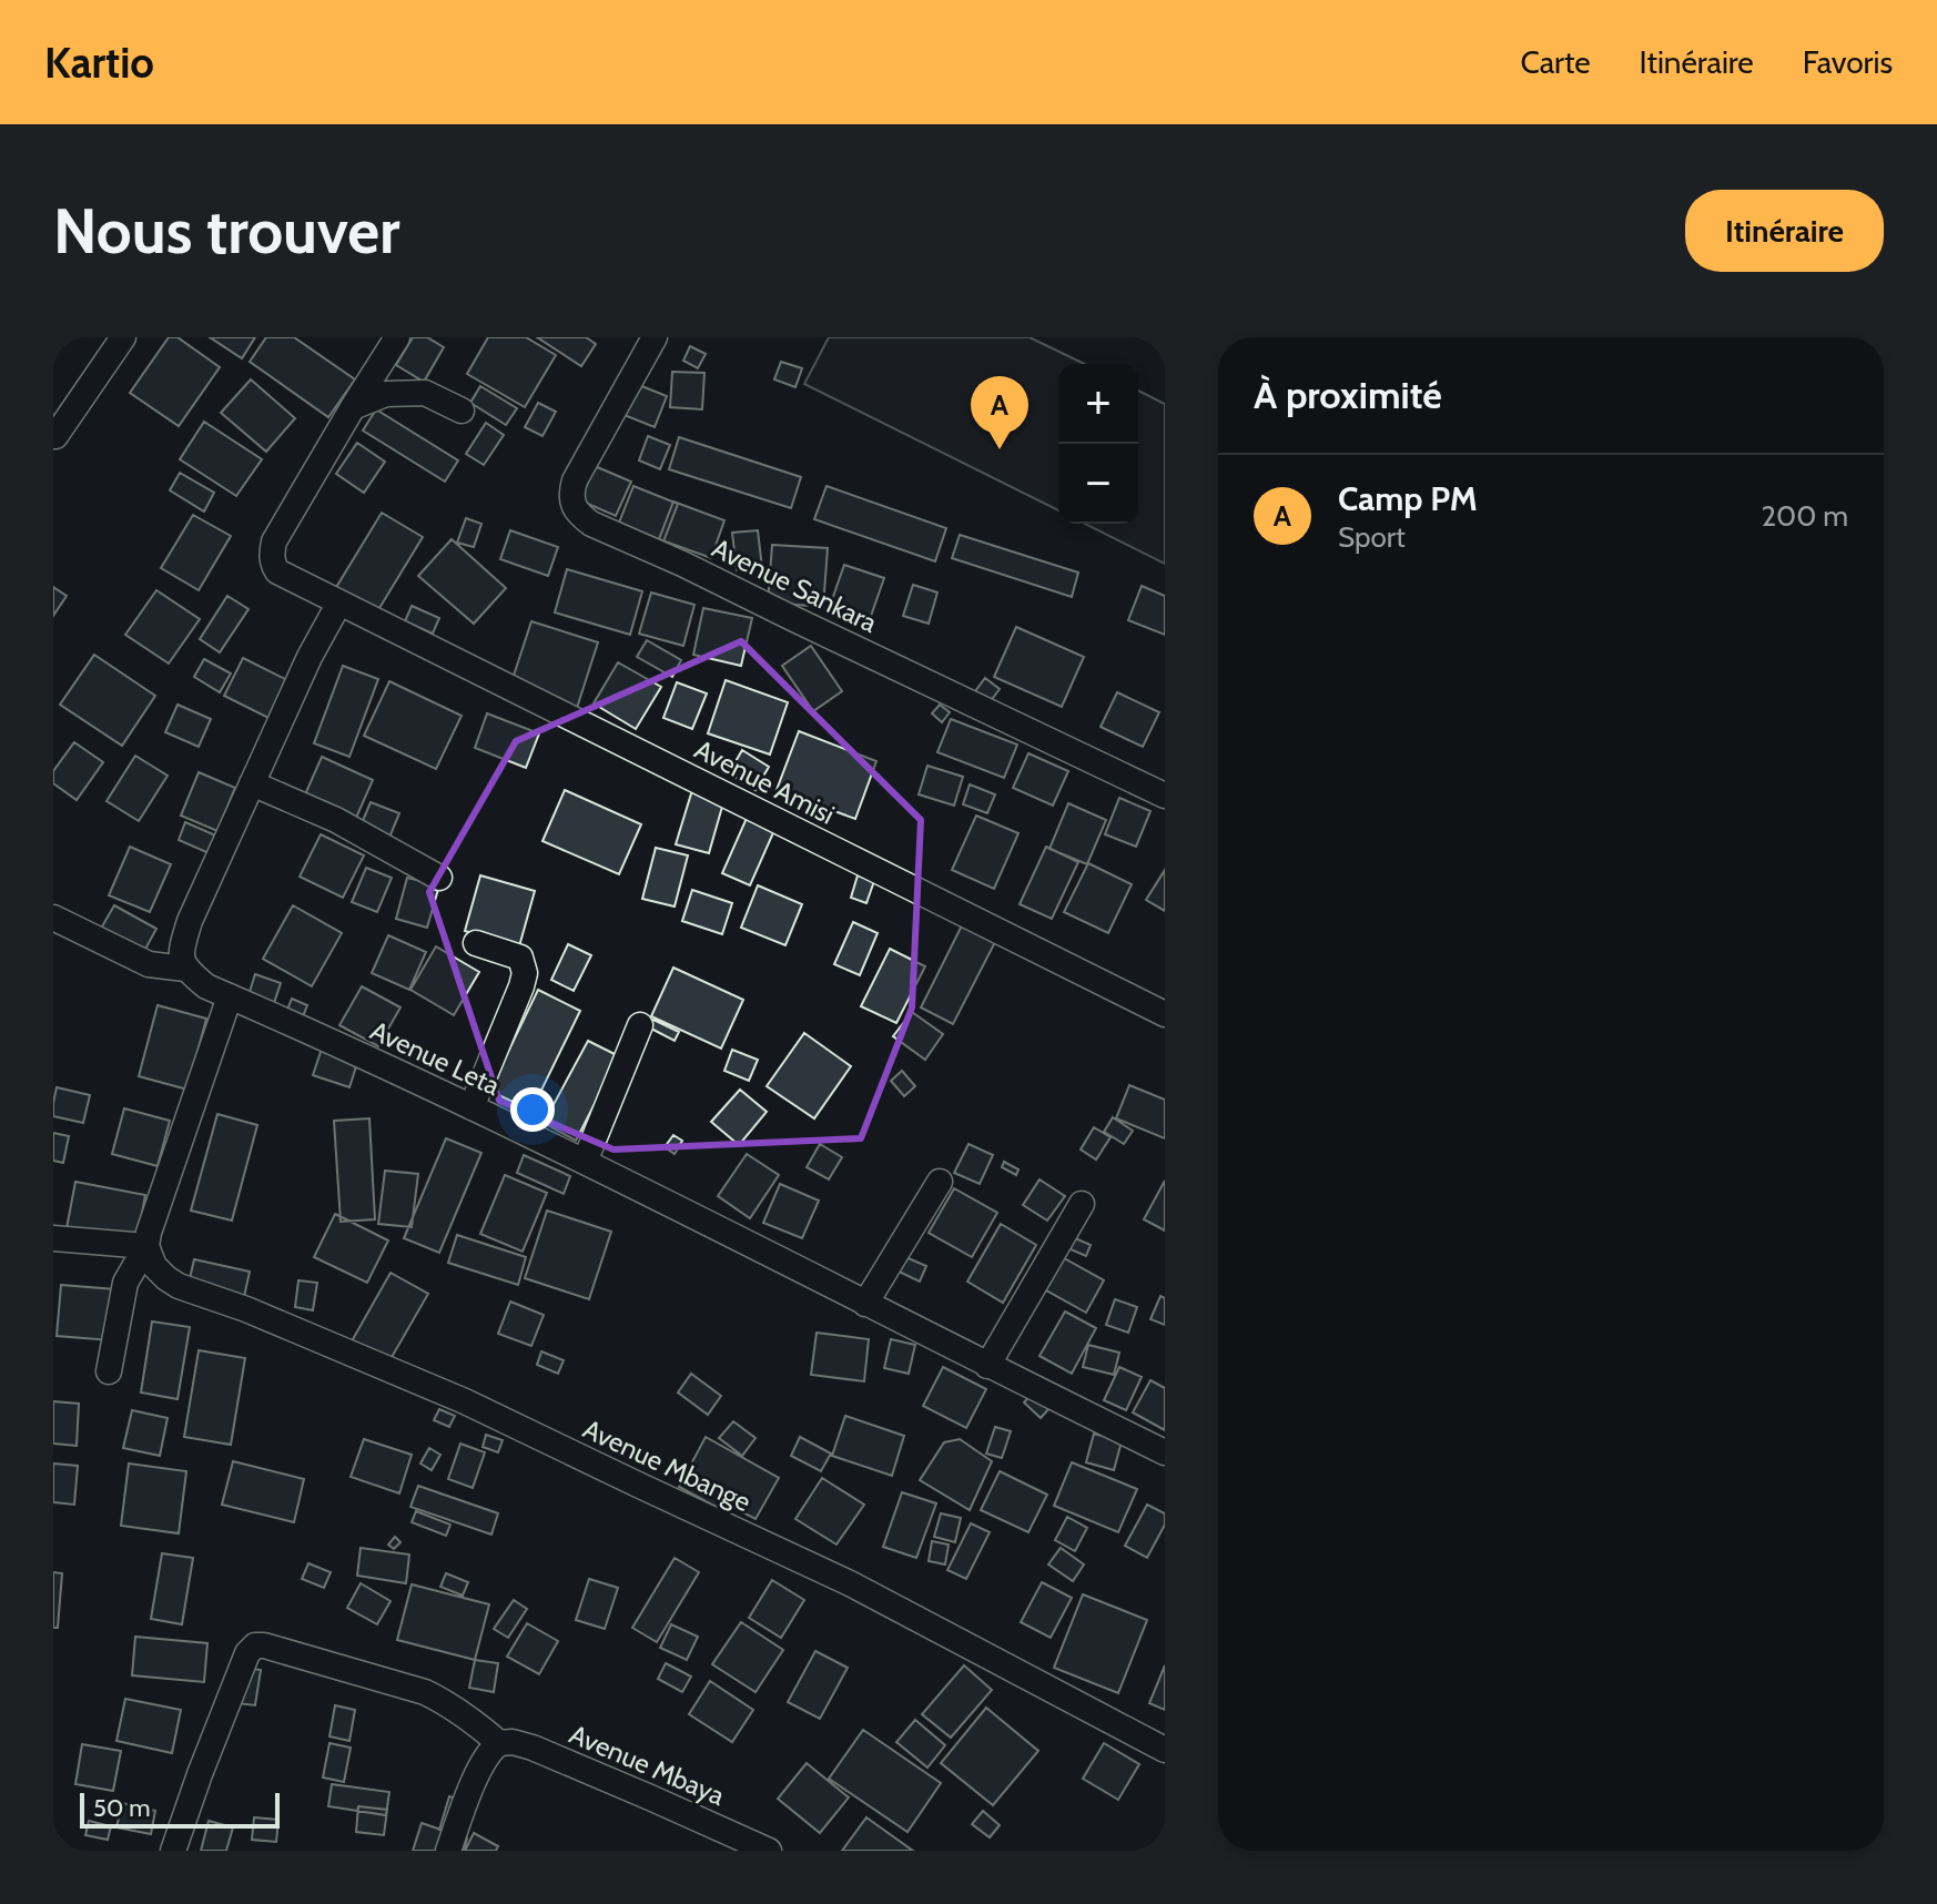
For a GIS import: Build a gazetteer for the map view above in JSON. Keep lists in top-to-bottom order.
{
  "streets": {
    "street": [
      "Avenue Sankara",
      "Avenue Amisi",
      "Avenue Leta",
      "Avenue Mbange",
      "Avenue Mbaya"
    ]
  },
  "scale_bar": "50 m",
  "page": {
    "header": "Kartio",
    "nav": ["Carte", "Itinéraire", "Favoris"],
    "buttons": "Itinéraire",
    "title": "Nous trouver",
    "heading": "À proximité",
    "map_buttons": ["+", "−"],
    "pins": "A",
    "list": [
      {
        "mark": "A",
        "name": "Camp PM",
        "note": "Sport",
        "value": "200 m"
      }
    ],
    "scale": "50 m"
  }
}
